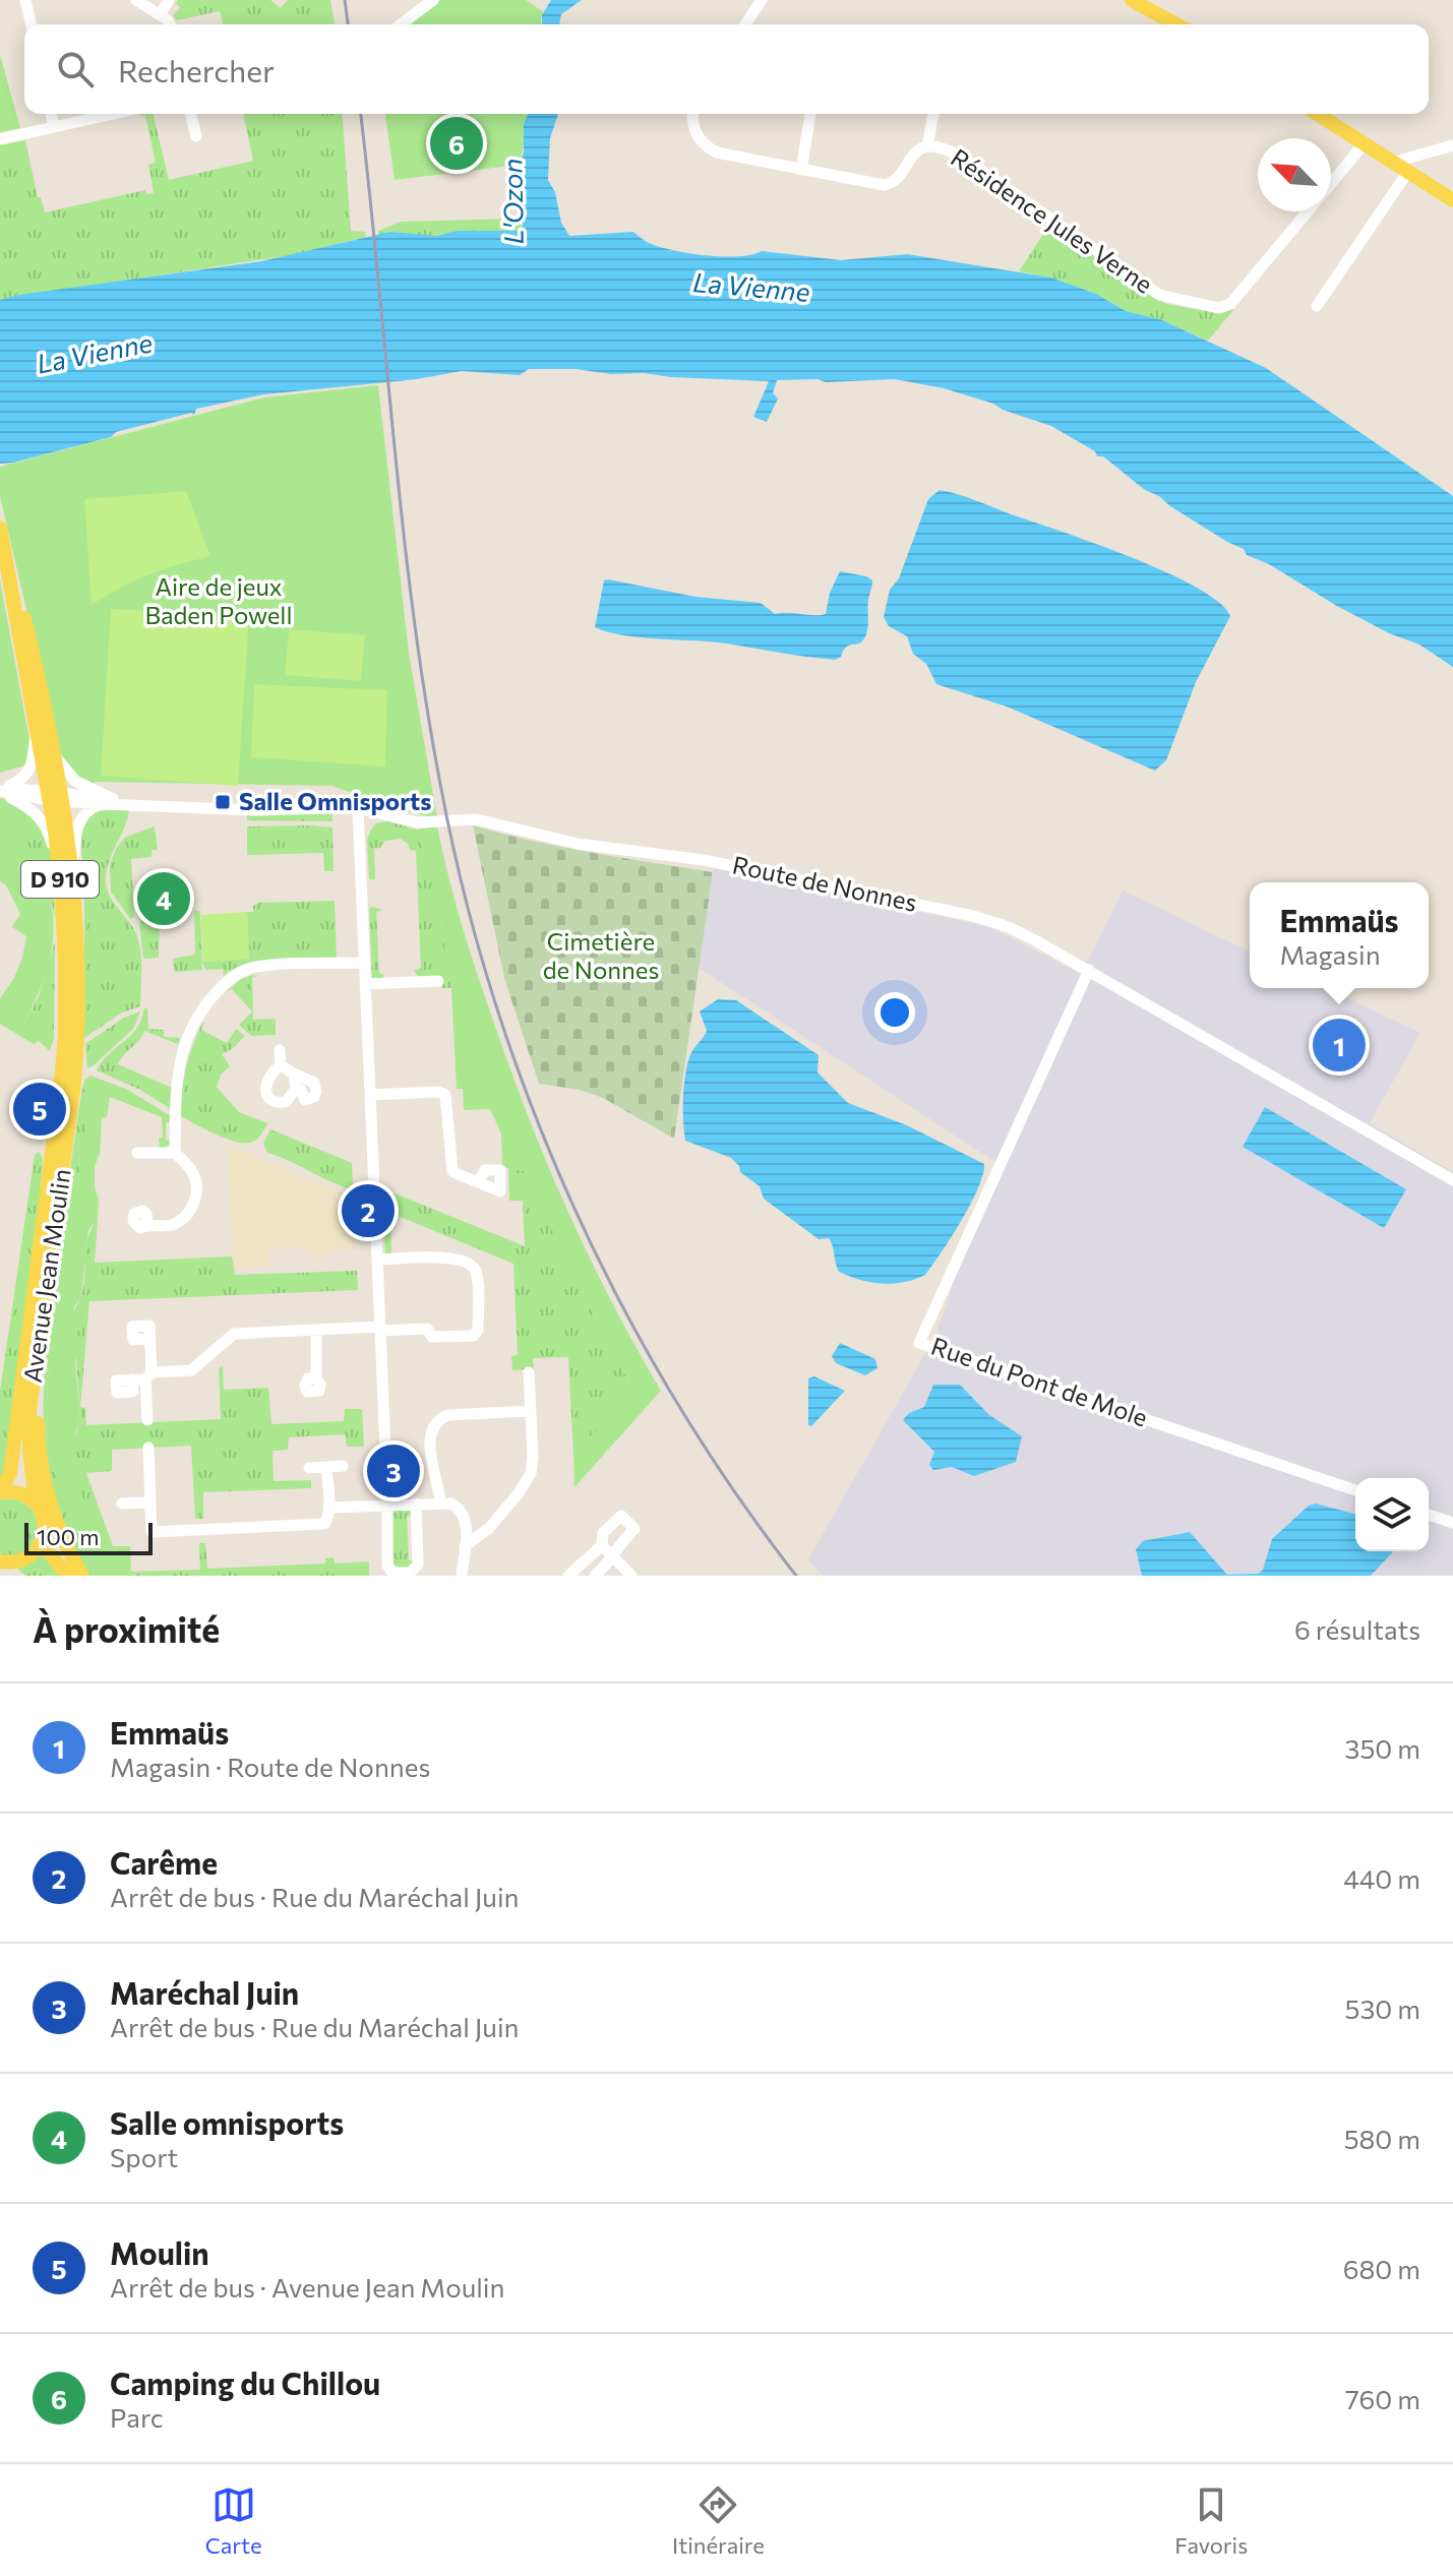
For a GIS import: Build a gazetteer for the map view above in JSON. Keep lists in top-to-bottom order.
{
  "streets": {
    "main road": ["D 910", "Avenue Jean Moulin"],
    "street": ["Résidence Jules Verne", "Route de Nonnes", "Rue du Pont de Mole"]
  },
  "crossings": [
    ["D 910", "Avenue Jean Moulin"],
    ["Route de Nonnes", "Avenue Jean Moulin"],
    ["Route de Nonnes", "Rue du Pont de Mole"]
  ],
  "water": ["L'Ozon", "La Vienne"],
  "parks": ["Aire de jeux Baden Powell", "Cimetière de Nonnes"],
  "places": {
    "transit": ["Salle Omnisports"]
  },
  "scale_bar": "100 m",
  "north": "top left",
  "page": {
    "search": "Rechercher",
    "pins": [
      "6",
      "4",
      "1",
      "5",
      "2",
      "3"
    ],
    "popup": ["Emmaüs", "Magasin"],
    "scale": "100 m",
    "heading": ["À proximité", "6 résultats"],
    "list": [
      {
        "mark": "1",
        "name": "Emmaüs",
        "note": "Magasin · Route de Nonnes",
        "value": "350 m"
      },
      {
        "mark": "2",
        "name": "Carême",
        "note": "Arrêt de bus · Rue du Maréchal Juin",
        "value": "440 m"
      },
      {
        "mark": "3",
        "name": "Maréchal Juin",
        "note": "Arrêt de bus · Rue du Maréchal Juin",
        "value": "530 m"
      },
      {
        "mark": "4",
        "name": "Salle omnisports",
        "note": "Sport",
        "value": "580 m"
      },
      {
        "mark": "5",
        "name": "Moulin",
        "note": "Arrêt de bus · Avenue Jean Moulin",
        "value": "680 m"
      },
      {
        "mark": "6",
        "name": "Camping du Chillou",
        "note": "Parc",
        "value": "760 m"
      }
    ],
    "nav": ["Carte", "Itinéraire", "Favoris"]
  }
}
